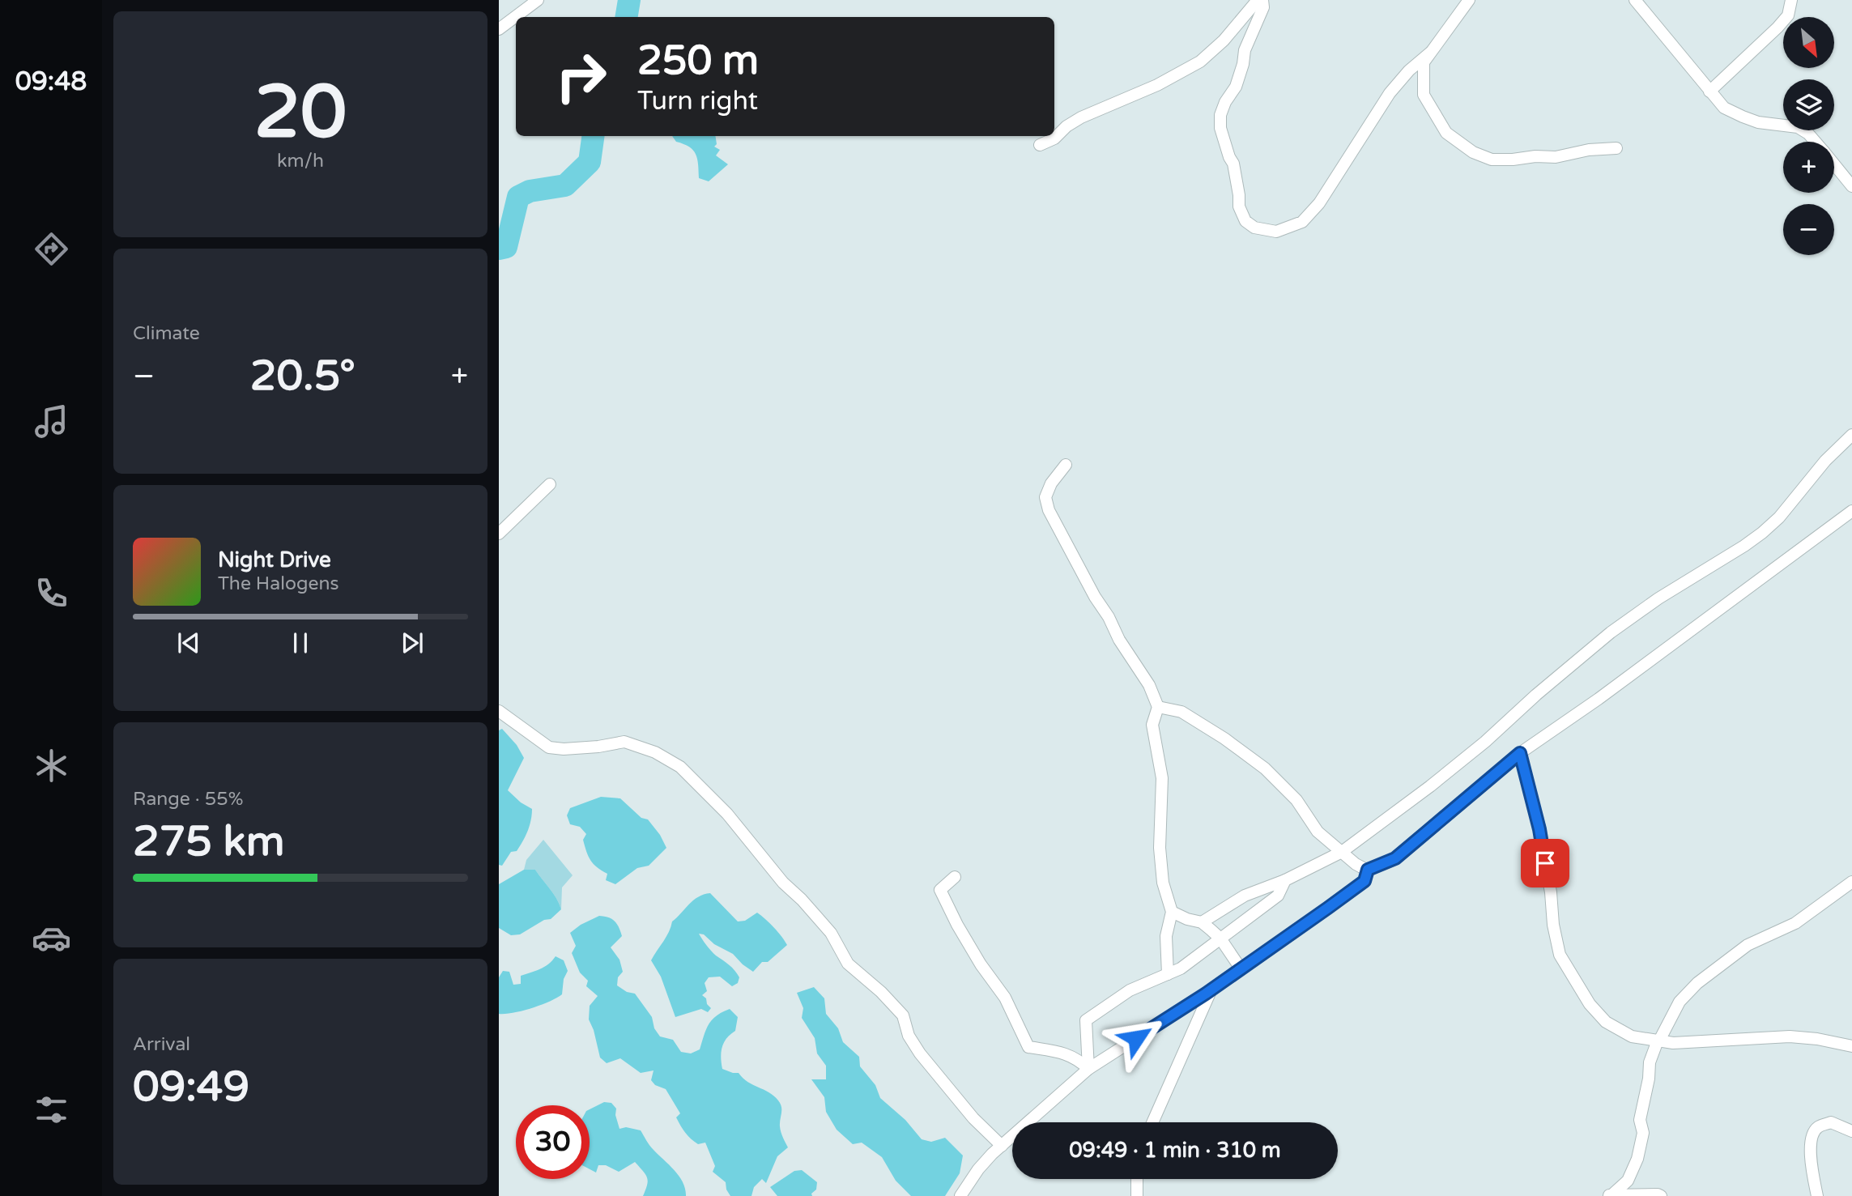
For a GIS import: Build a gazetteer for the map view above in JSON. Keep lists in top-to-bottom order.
{
  "north": "bottom right",
  "page": {
    "tabs": "09:48",
    "tile": [
      ["20", "km/h"],
      "Climate",
      ["Range · 55%", "275 km"],
      ["Arrival", "09:49"]
    ],
    "map_buttons": ["+", "−"],
    "turn": ["250 m", "Turn right"],
    "heat": ["−", "20.5°", "+"],
    "song": ["Night Drive", "The Halogens"],
    "limit": "30",
    "trip": "09:49 · 1 min · 310 m"
  }
}
